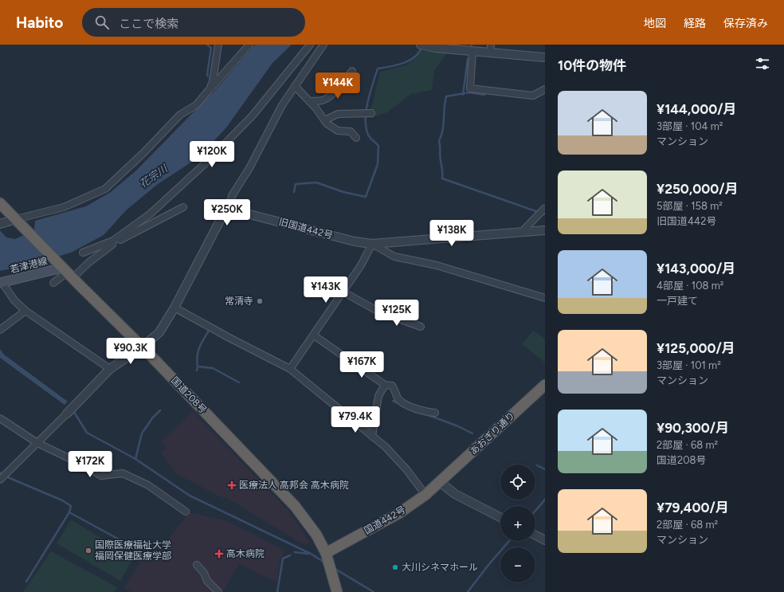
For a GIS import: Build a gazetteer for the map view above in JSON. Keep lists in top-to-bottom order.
{
  "streets": {
    "highway": ["国道208号", "あおぎり通り", "国道442号"],
    "main road": ["若津港線"],
    "street": ["旧国道442号"]
  },
  "crossings": [
    ["若津港線", "国道208号"],
    ["国道208号", "国道442号"],
    ["あおぎり通り", "国道442号"]
  ],
  "water": ["花宗川"],
  "places": {
    "other": ["常清寺", "国際医療福祉大学 福岡保健医療学部", "大川シネマホール"],
    "health": ["医療法人 高邦会 高木病院", "高木病院"]
  },
  "page": {
    "header": "Habito",
    "search": "ここで検索",
    "nav": ["地図", "経路", "保存済み"],
    "heading": "10件の物件",
    "price": [
      "¥144K",
      "¥120K",
      "¥250K",
      "¥138K",
      "¥143K",
      "¥125K",
      "¥90.3K",
      "¥167K",
      "¥79.4K",
      "¥172K"
    ],
    "list": [
      {
        "name": "¥144,000/月",
        "note": "3部屋 · 104 m² · マンション"
      },
      {
        "name": "¥250,000/月",
        "note": "5部屋 · 158 m² · 旧国道442号"
      },
      {
        "name": "¥143,000/月",
        "note": "4部屋 · 108 m² · 一戸建て"
      },
      {
        "name": "¥125,000/月",
        "note": "3部屋 · 101 m² · マンション"
      },
      {
        "name": "¥90,300/月",
        "note": "2部屋 · 68 m² · 国道208号"
      },
      {
        "name": "¥79,400/月",
        "note": "2部屋 · 68 m² · マンション"
      }
    ],
    "map_buttons": ["+", "−"]
  }
}
